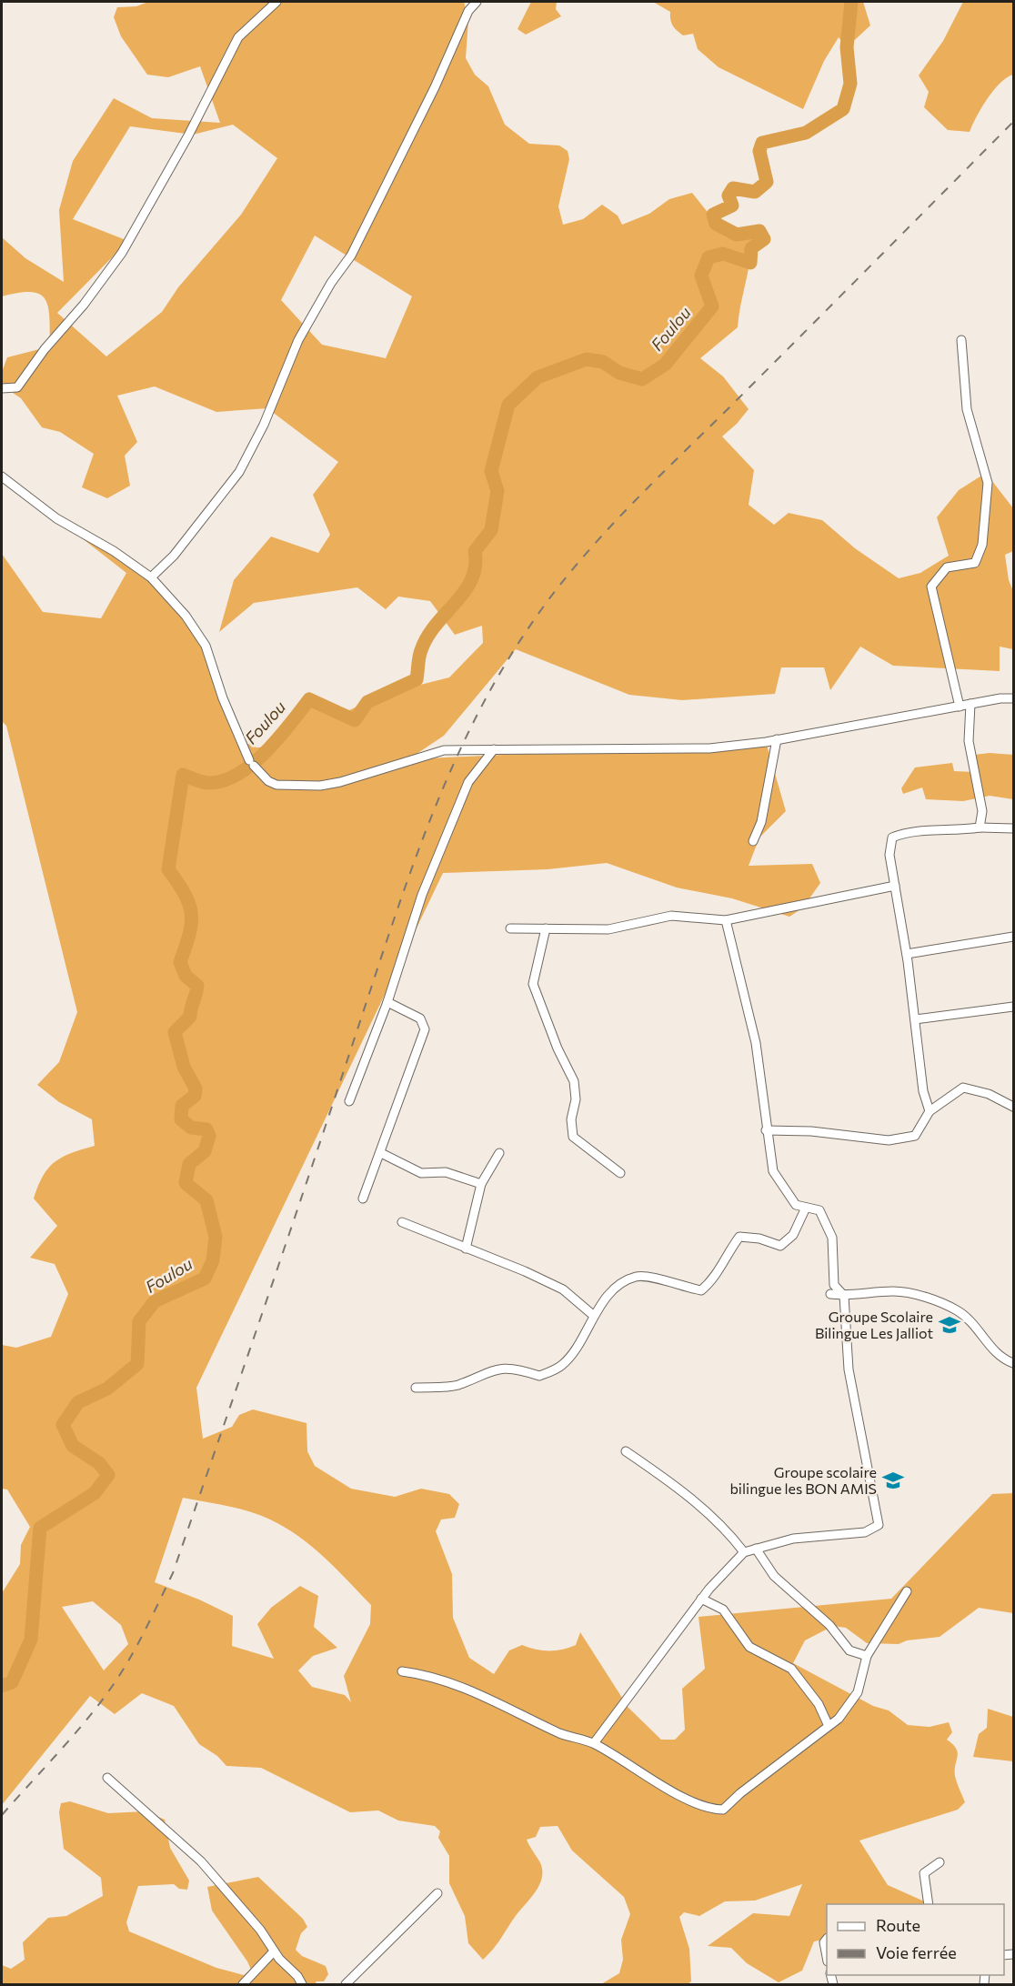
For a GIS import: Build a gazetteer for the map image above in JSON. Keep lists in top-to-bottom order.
{
  "water": ["Foulou"],
  "places": {
    "school or university": ["Groupe Scolaire Bilingue Les Jalliot", "Groupe scolaire bilingue les BON AMIS"]
  },
  "legend": ["Route", "Voie ferrée"]
}
